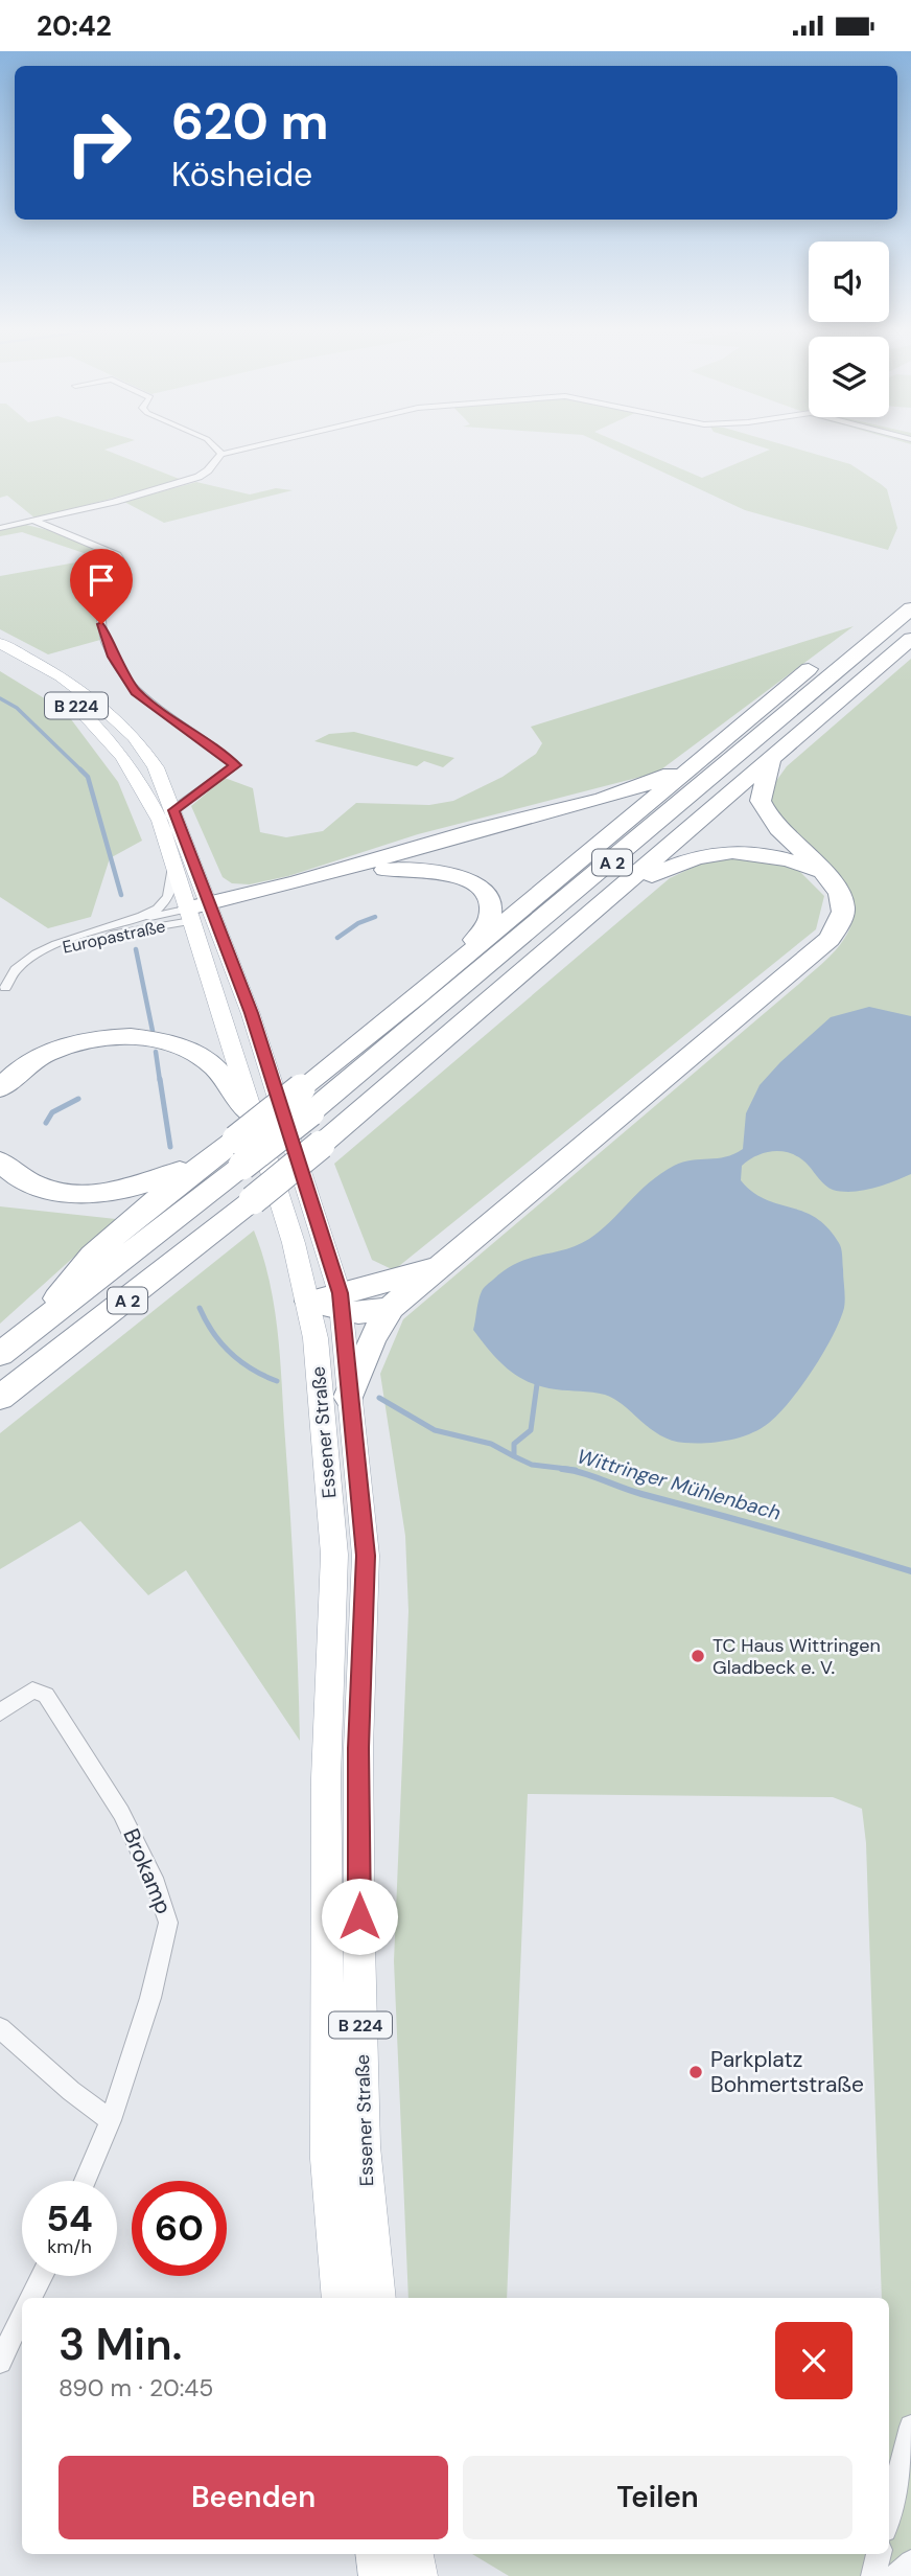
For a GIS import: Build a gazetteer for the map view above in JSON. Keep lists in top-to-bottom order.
{
  "streets": {
    "highway": ["A 2"],
    "main road": ["B 224", "Essener Straße"],
    "street": ["Europastraße", "Brokamp"]
  },
  "crossings": [
    ["Europastraße", "Essener Straße"]
  ],
  "water": ["Wittringer Mühlenbach"],
  "places": ["TC Haus Wittringen Gladbeck e. V.", "Parkplatz Bohmertstraße"],
  "page": {
    "status": "20:42",
    "turn": ["620 m", "Kösheide"],
    "speed": "54 km/h",
    "limit": "60",
    "heading": ["3 Min.", "890 m · 20:45"],
    "buttons": ["Beenden", "Teilen"]
  }
}
